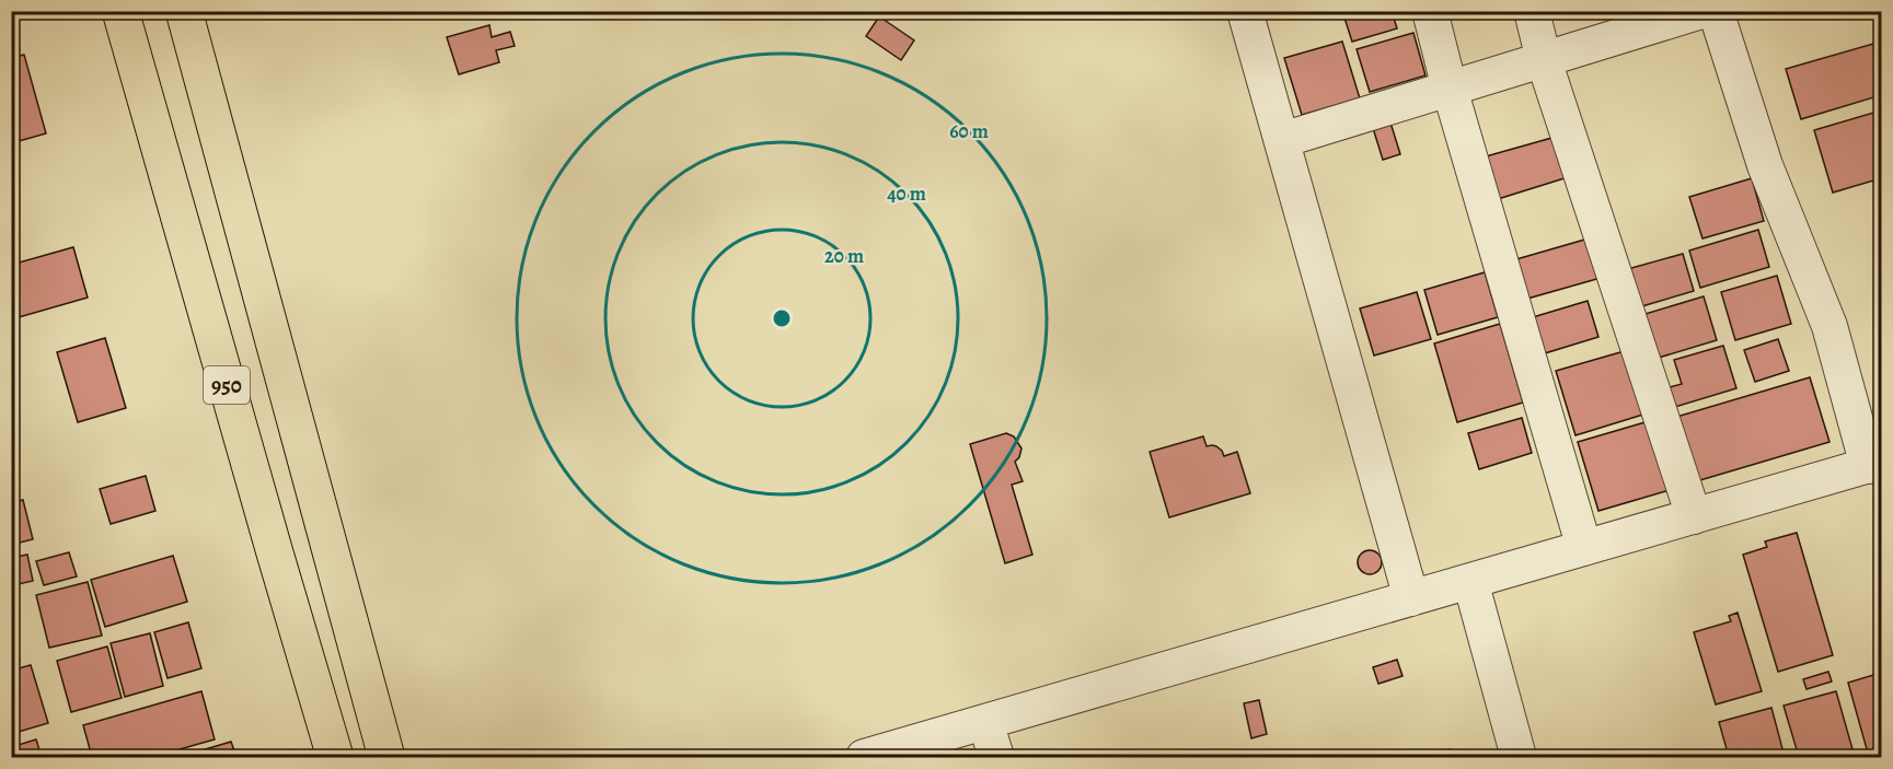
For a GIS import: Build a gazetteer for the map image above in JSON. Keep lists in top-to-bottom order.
{
  "streets": {
    "main road": ["950"]
  },
  "rings": ["60 m", "40 m", "20 m"]
}
